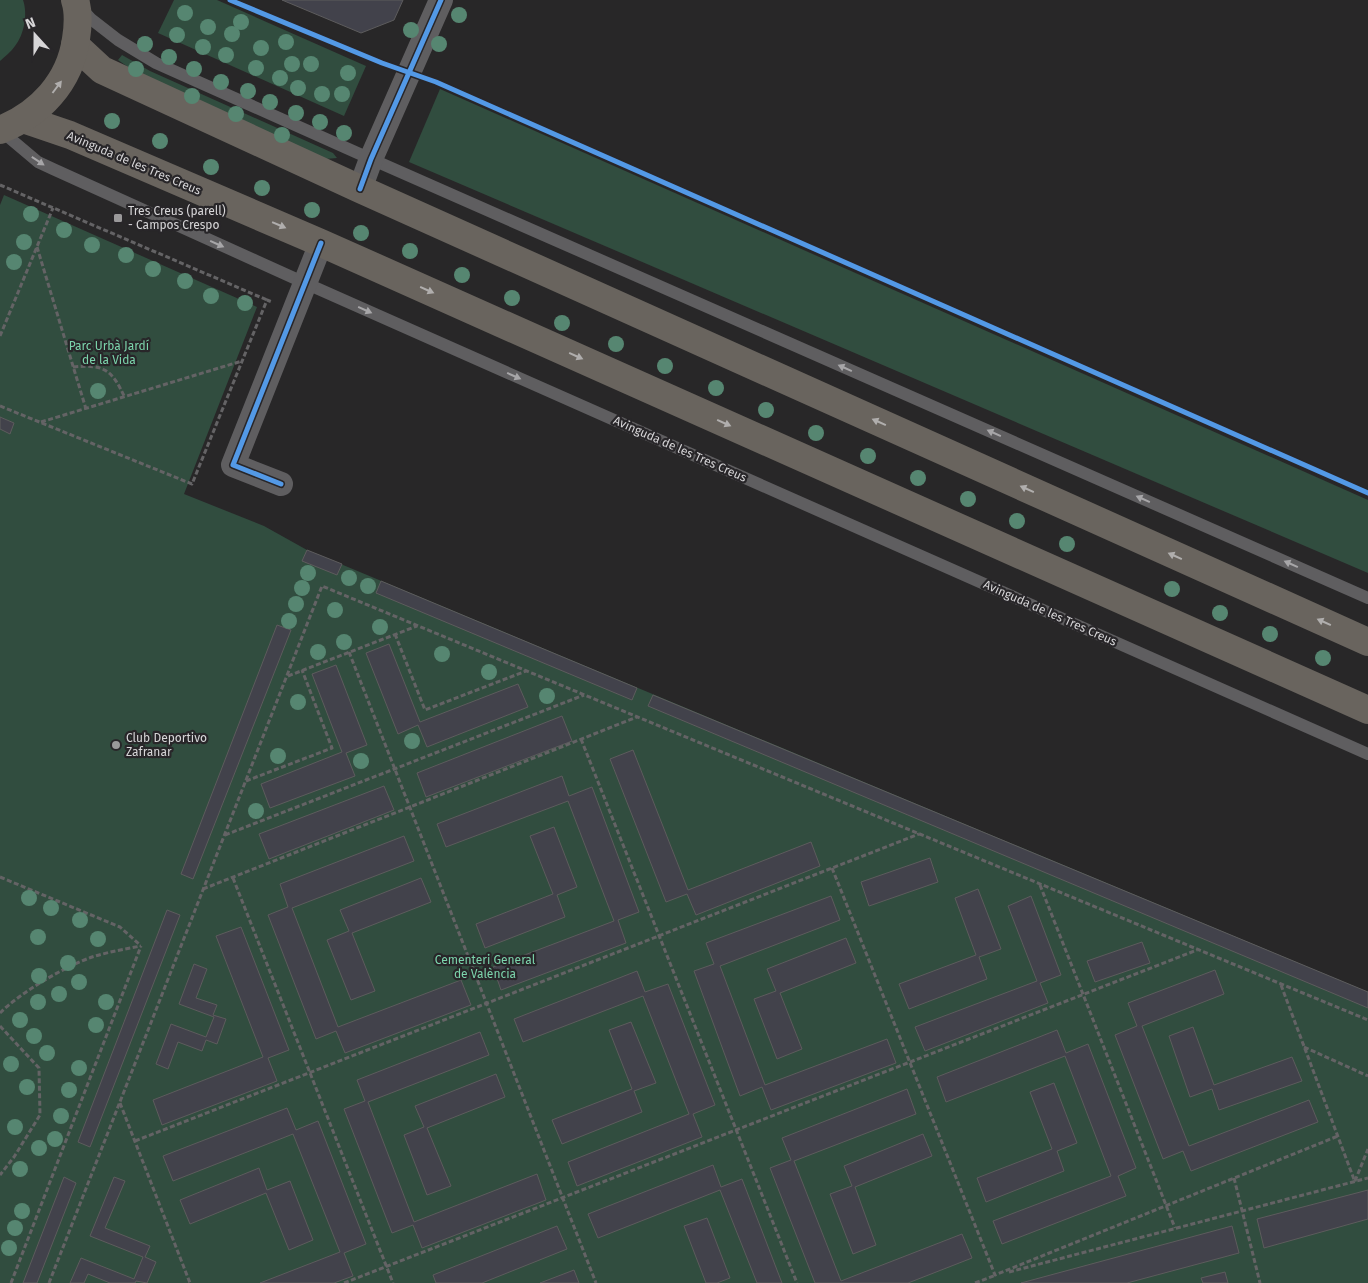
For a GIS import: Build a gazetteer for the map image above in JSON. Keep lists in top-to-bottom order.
{
  "streets": {
    "main road": ["Avinguda de les Tres Creus"]
  },
  "parks": ["Parc Urbà Jardí de la Vida", "Cementeri General de València"],
  "places": {
    "transit": ["Tres Creus (parell) - Campos Crespo"],
    "other": ["Club Deportivo Zafranar"]
  },
  "north": "top"
}
